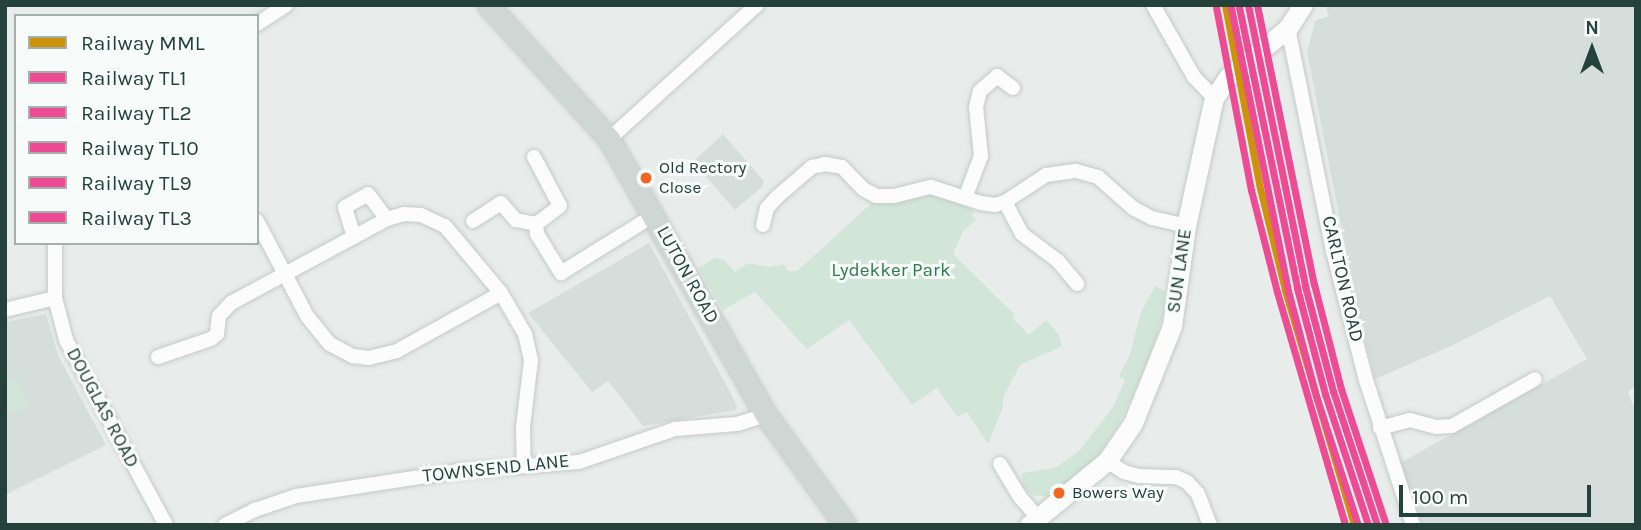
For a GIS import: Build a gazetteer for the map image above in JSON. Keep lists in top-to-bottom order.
{
  "streets": {
    "main road": ["LUTON ROAD"],
    "street": [
      "SUN LANE",
      "CARLTON ROAD",
      "DOUGLAS ROAD",
      "TOWNSEND LANE"
    ]
  },
  "crossings": [
    ["SUN LANE", "CARLTON ROAD"],
    ["LUTON ROAD", "TOWNSEND LANE"]
  ],
  "parks": ["Lydekker Park"],
  "places": ["Old Rectory Close", "Bowers Way"],
  "lines": [
    "rail line MML",
    "rail line TL1",
    "rail line TL10",
    "rail line TL2",
    "rail line TL3",
    "rail line TL9"
  ],
  "legend": [
    "Railway MML",
    "Railway TL1",
    "Railway TL2",
    "Railway TL10",
    "Railway TL9",
    "Railway TL3"
  ],
  "scale_bar": "100 m",
  "north": "top"
}
